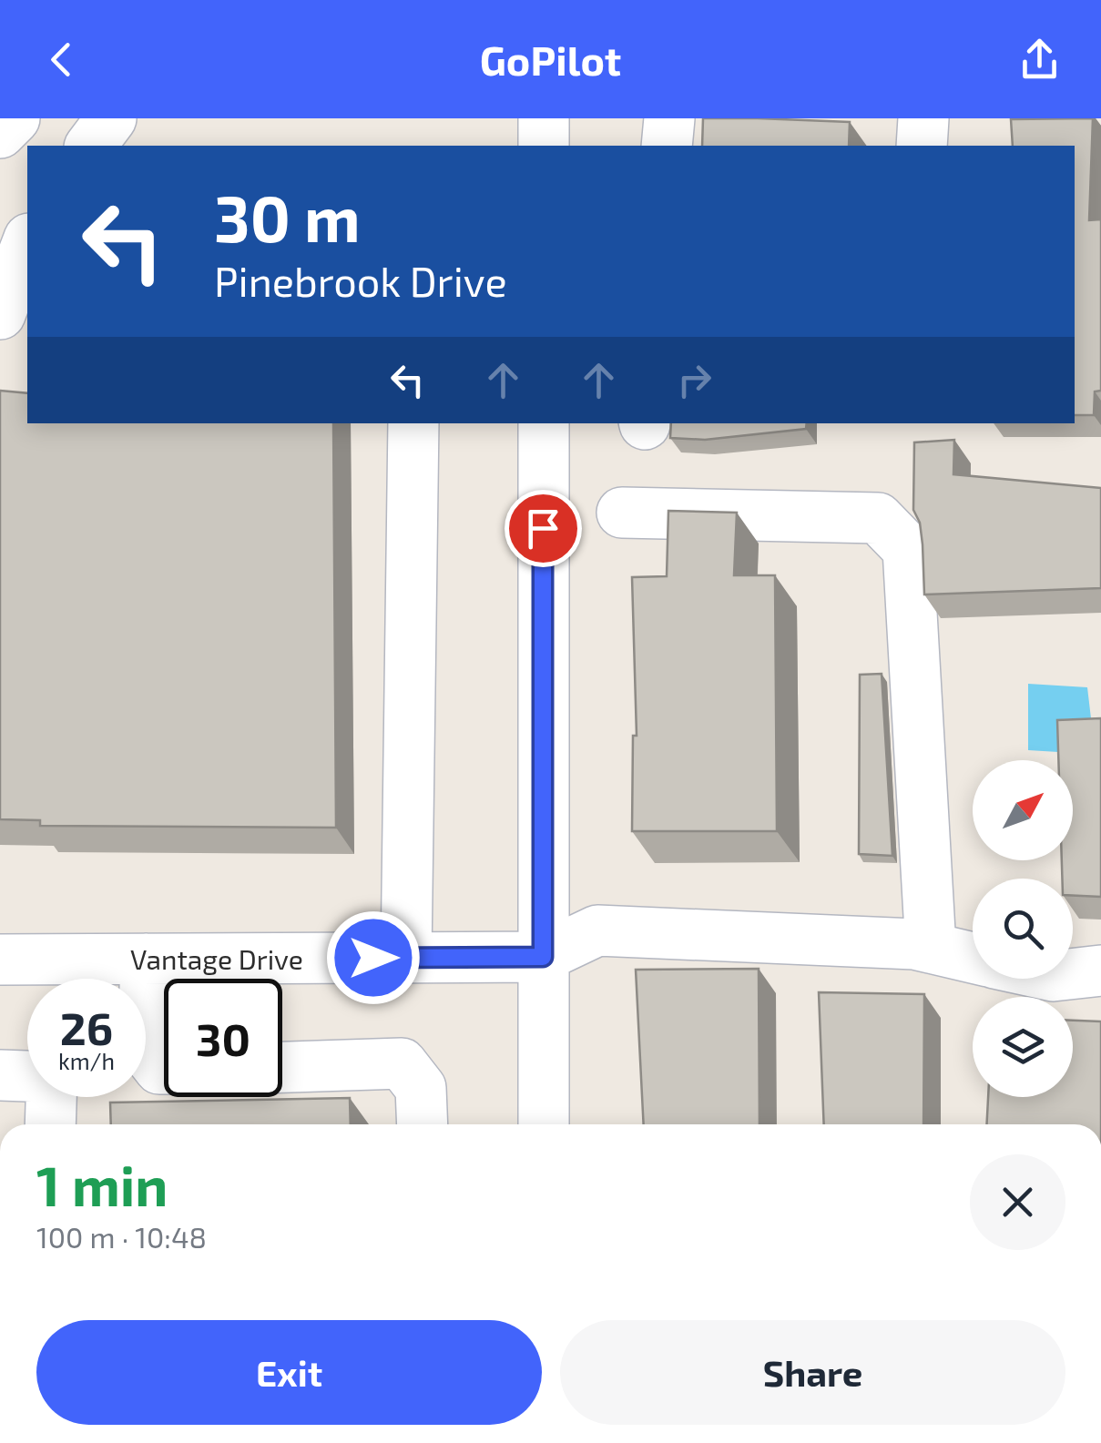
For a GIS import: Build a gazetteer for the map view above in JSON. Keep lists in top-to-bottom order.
{
  "streets": {
    "street": ["Vantage Drive"]
  },
  "north": "top right",
  "page": {
    "header": "GoPilot",
    "turn": ["30 m", "Pinebrook Drive"],
    "speed": "26 km/h",
    "limit": "30",
    "heading": ["1 min", "100 m · 10:48"],
    "buttons": ["Exit", "Share"]
  }
}
